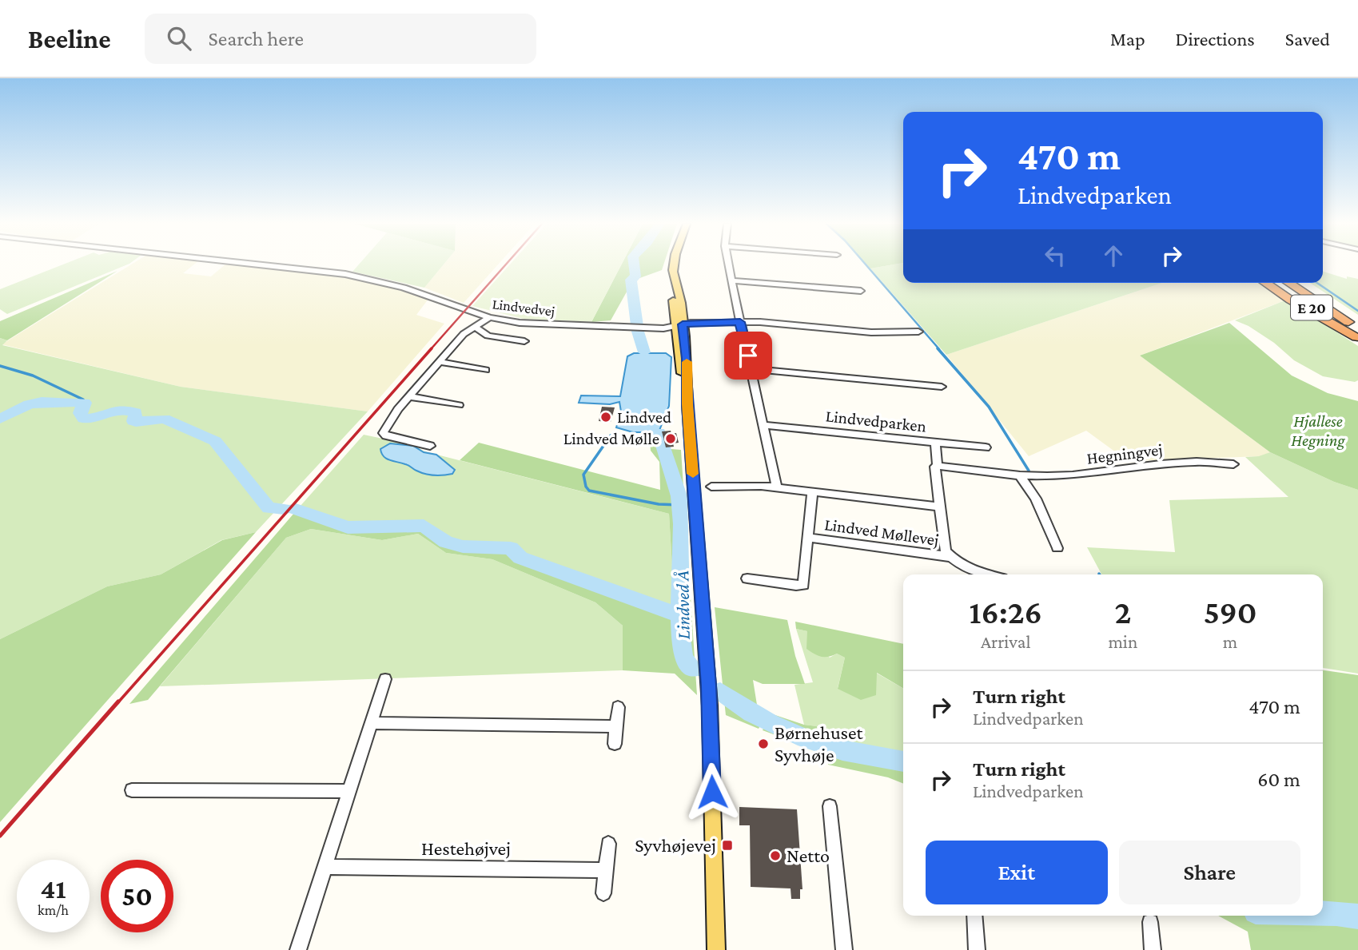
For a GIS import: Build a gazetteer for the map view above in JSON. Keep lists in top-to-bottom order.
{
  "streets": {
    "highway": ["E 20"],
    "street": [
      "Lindvedvej",
      "Lindvedparken",
      "Hegningvej",
      "Lindved Møllevej",
      "Hestehøjvej"
    ]
  },
  "crossings": [
    ["Hegningvej", "Lindved Møllevej"]
  ],
  "water": ["Lindved Å"],
  "parks": ["Hjallese Hegning"],
  "places": {
    "other": [
      "Lindved",
      "Lindved Mølle",
      "Børnehuset Syvhøje",
      "Netto"
    ],
    "transit": ["Syvhøjevej"]
  },
  "page": {
    "header": "Beeline",
    "search": "Search here",
    "nav": ["Map", "Directions", "Saved"],
    "turn": ["470 m", "Lindvedparken"],
    "eta": [
      "16:26",
      "Arrival",
      "2",
      "min",
      "590",
      "m"
    ],
    "list": [
      {
        "name": "Turn right",
        "note": "Lindvedparken",
        "value": "470 m"
      },
      {
        "name": "Turn right",
        "note": "Lindvedparken",
        "value": "60 m"
      }
    ],
    "buttons": ["Exit", "Share"],
    "speed": "41 km/h",
    "limit": "50"
  }
}
